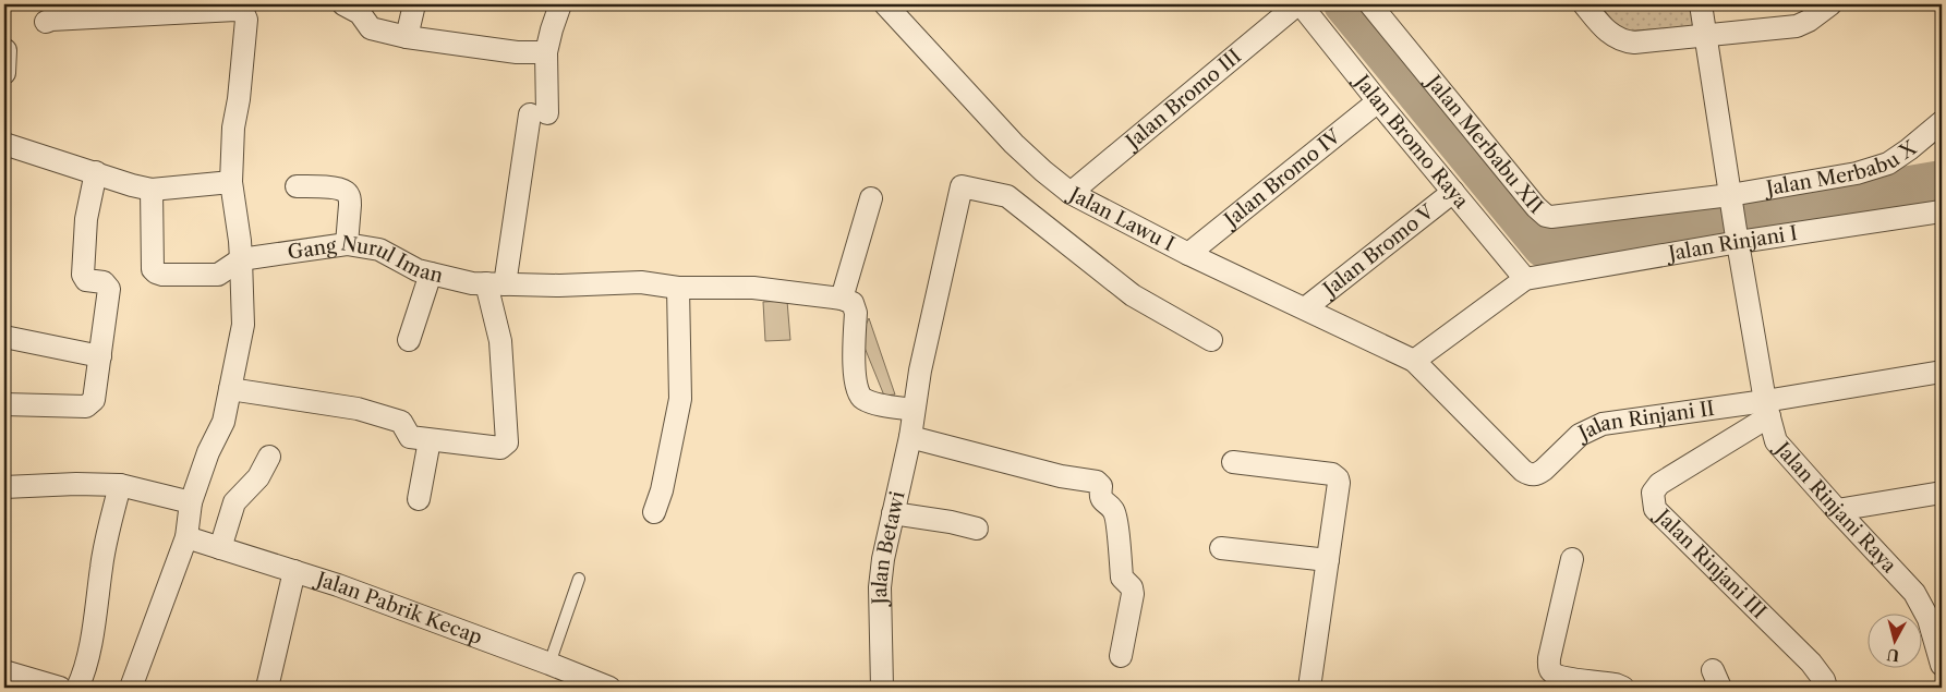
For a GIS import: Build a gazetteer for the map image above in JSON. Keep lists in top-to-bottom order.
{
  "streets": {
    "street": [
      "Jalan Bromo III",
      "Jalan Bromo Raya",
      "Jalan Merbabu XII",
      "Jalan Merbabu X",
      "Jalan Bromo IV",
      "Jalan Lawu I",
      "Jalan Rinjani I",
      "Jalan Bromo V",
      "Gang Nurul Iman",
      "Jalan Rinjani II",
      "Jalan Rinjani Raya",
      "Jalan Betawi",
      "Jalan Rinjani III",
      "Jalan Pabrik Kecap"
    ]
  },
  "crossings": [
    ["Jalan Bromo III", "Jalan Bromo Raya"],
    ["Jalan Bromo III", "Jalan Lawu I"],
    ["Jalan Bromo Raya", "Jalan Bromo IV"],
    ["Jalan Bromo Raya", "Jalan Rinjani I"],
    ["Jalan Bromo Raya", "Jalan Bromo V"],
    ["Jalan Merbabu XII", "Jalan Merbabu X"],
    ["Jalan Merbabu XII", "Jalan Rinjani Raya"],
    ["Jalan Merbabu X", "Jalan Rinjani Raya"],
    ["Jalan Bromo IV", "Jalan Lawu I"],
    ["Jalan Lawu I", "Jalan Bromo V"],
    ["Jalan Lawu I", "Jalan Rinjani II"],
    ["Jalan Rinjani I", "Jalan Rinjani Raya"],
    ["Jalan Rinjani II", "Jalan Rinjani Raya"],
    ["Jalan Rinjani II", "Jalan Rinjani III"],
    ["Jalan Rinjani Raya", "Jalan Rinjani III"]
  ],
  "north": "bottom"
}
